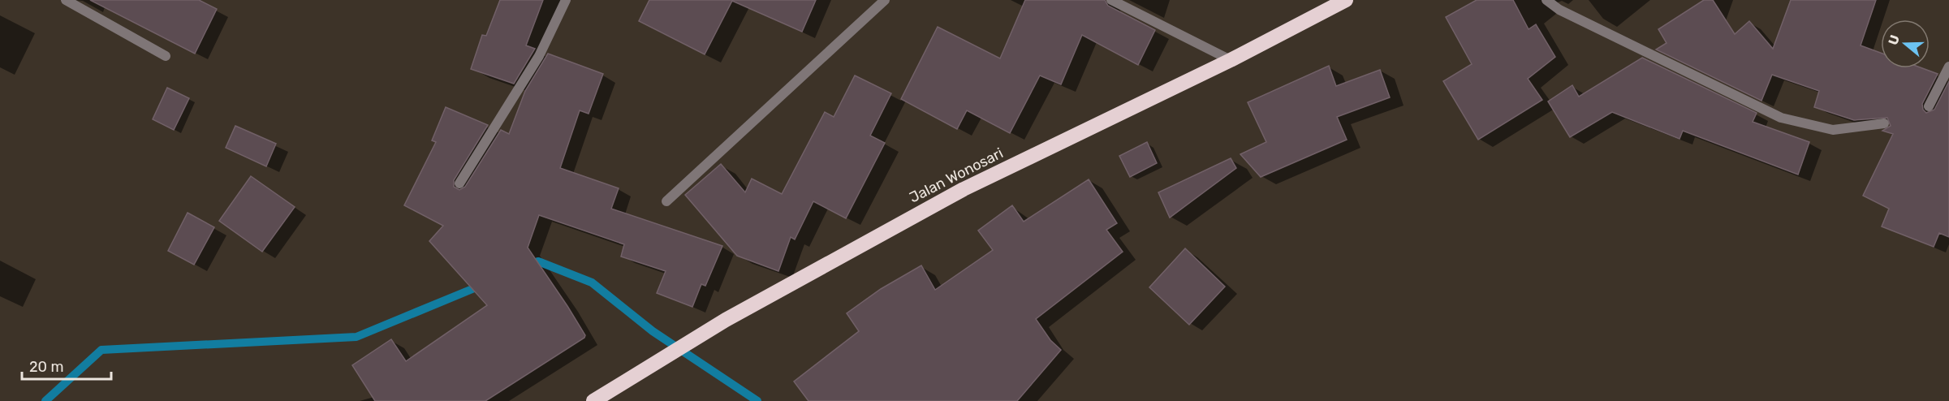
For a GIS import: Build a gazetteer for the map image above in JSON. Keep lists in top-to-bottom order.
{
  "streets": {
    "highway": ["Jalan Wonosari"]
  },
  "scale_bar": "20 m",
  "north": "left"
}
